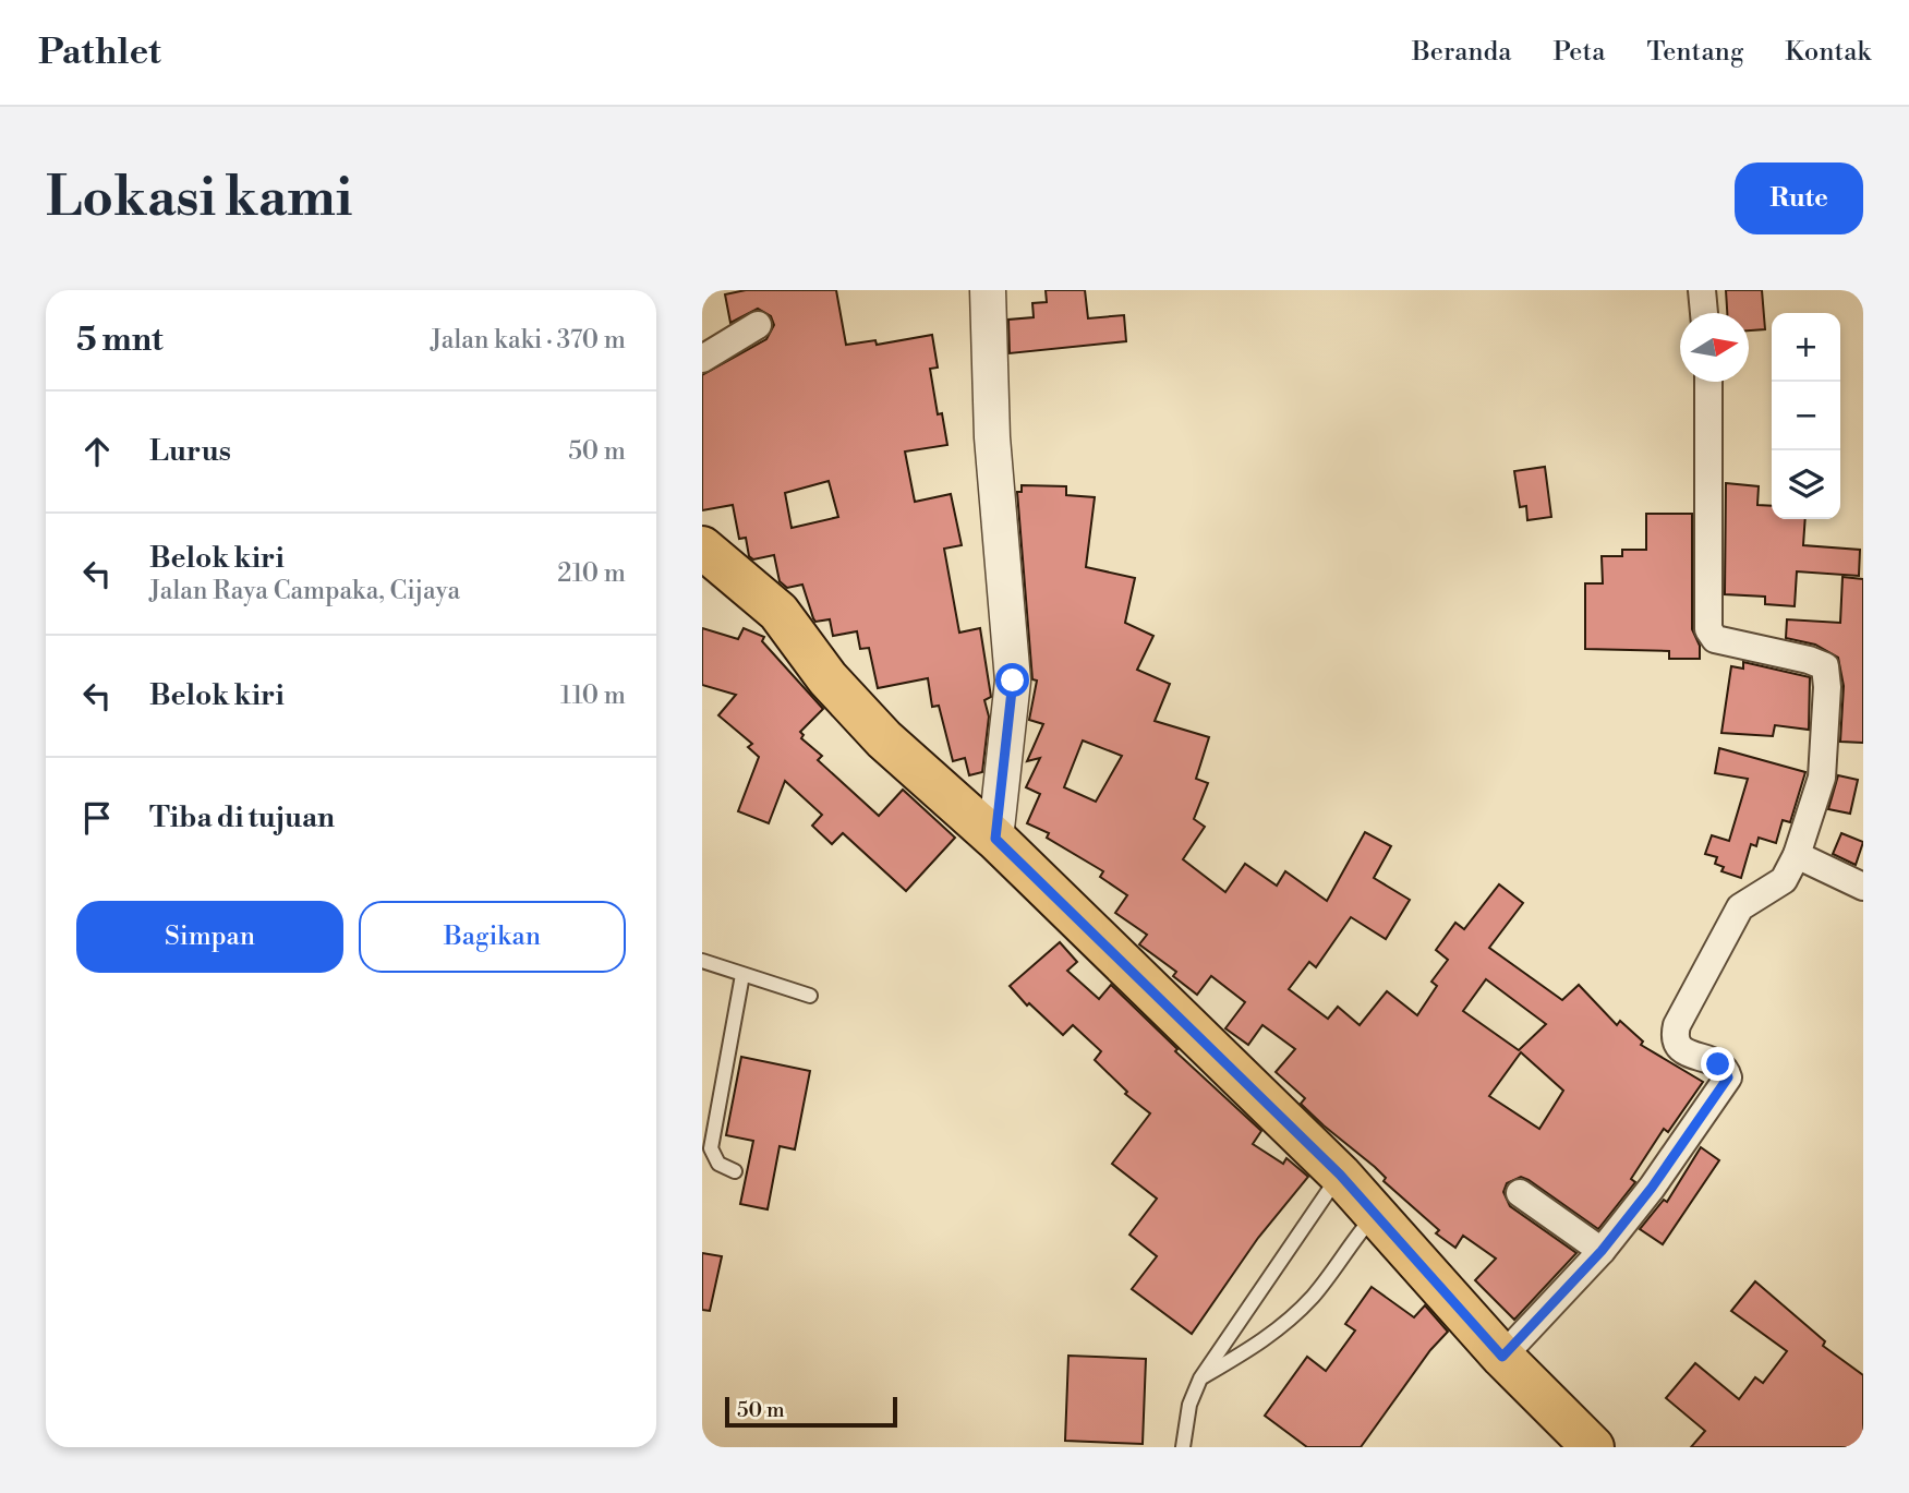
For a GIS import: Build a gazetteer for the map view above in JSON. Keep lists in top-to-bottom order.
{
  "scale_bar": "50 m",
  "north": "right",
  "page": {
    "header": "Pathlet",
    "nav": [
      "Beranda",
      "Peta",
      "Tentang",
      "Kontak"
    ],
    "buttons": [
      "Rute",
      ["Simpan", "Bagikan"]
    ],
    "title": "Lokasi kami",
    "heading": ["5 mnt", "Jalan kaki · 370 m"],
    "map_buttons": ["+", "−"],
    "list": [
      ["Lurus", "50 m"],
      ["Belok kiri", "Jalan Raya Campaka, Cijaya", "210 m"],
      ["Belok kiri", "110 m"],
      "Tiba di tujuan"
    ],
    "scale": "50 m"
  }
}
